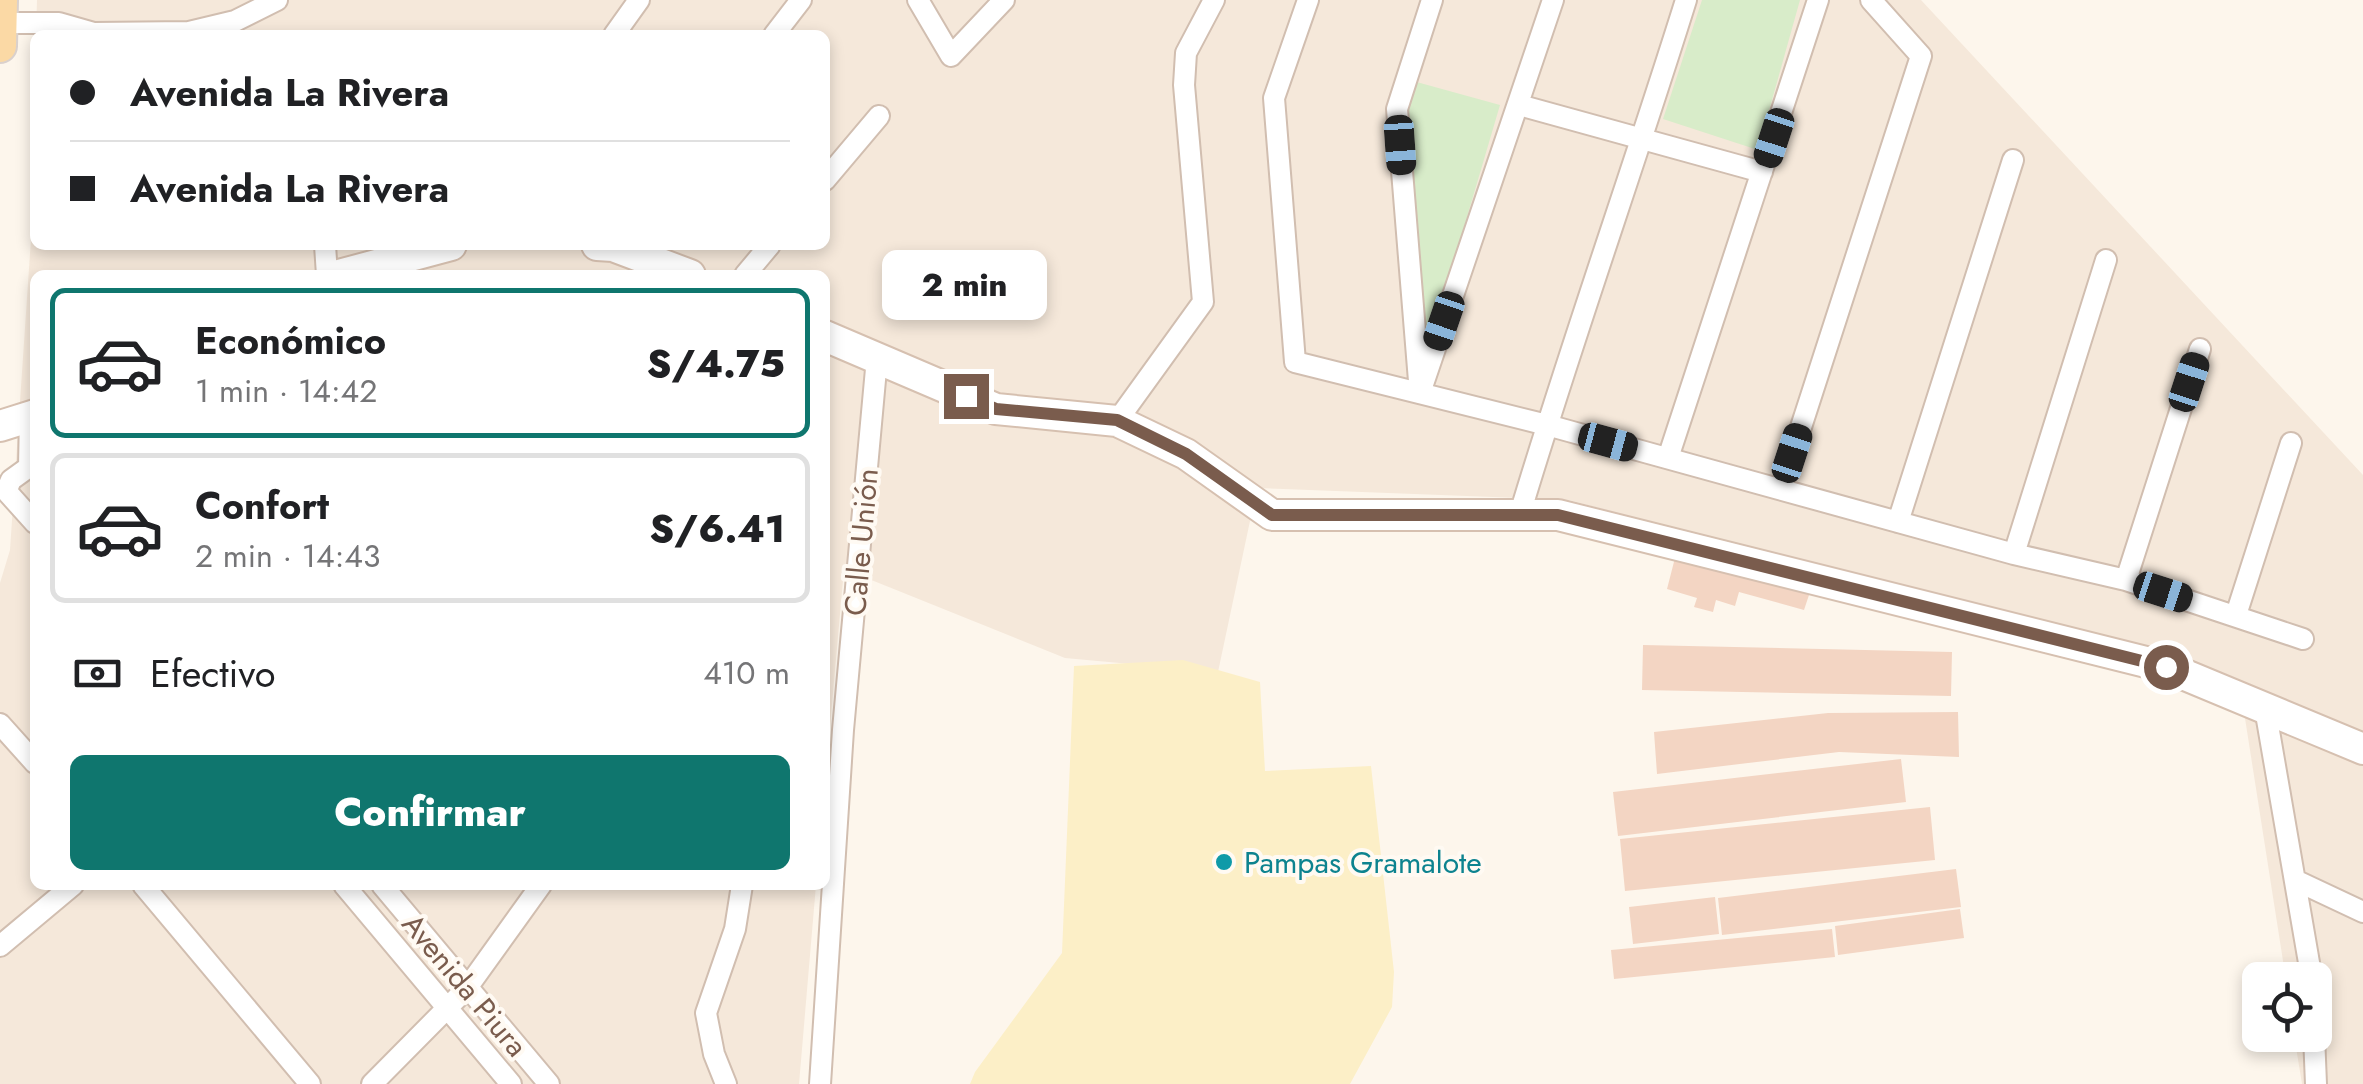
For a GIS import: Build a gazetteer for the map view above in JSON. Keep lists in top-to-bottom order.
{
  "streets": {
    "street": ["Calle Unión", "Avenida Piura"]
  },
  "places": ["Pampas Gramalote"],
  "page": {
    "banner": ["Avenida La Rivera", "Avenida La Rivera"],
    "bubble": "2 min",
    "list": [
      {
        "name": "Económico",
        "note": "1 min · 14:42",
        "value": "S/4.75"
      },
      {
        "name": "Confort",
        "note": "2 min · 14:43",
        "value": "S/6.41"
      }
    ],
    "pay": ["Efectivo", "410 m"],
    "buttons": "Confirmar"
  }
}
